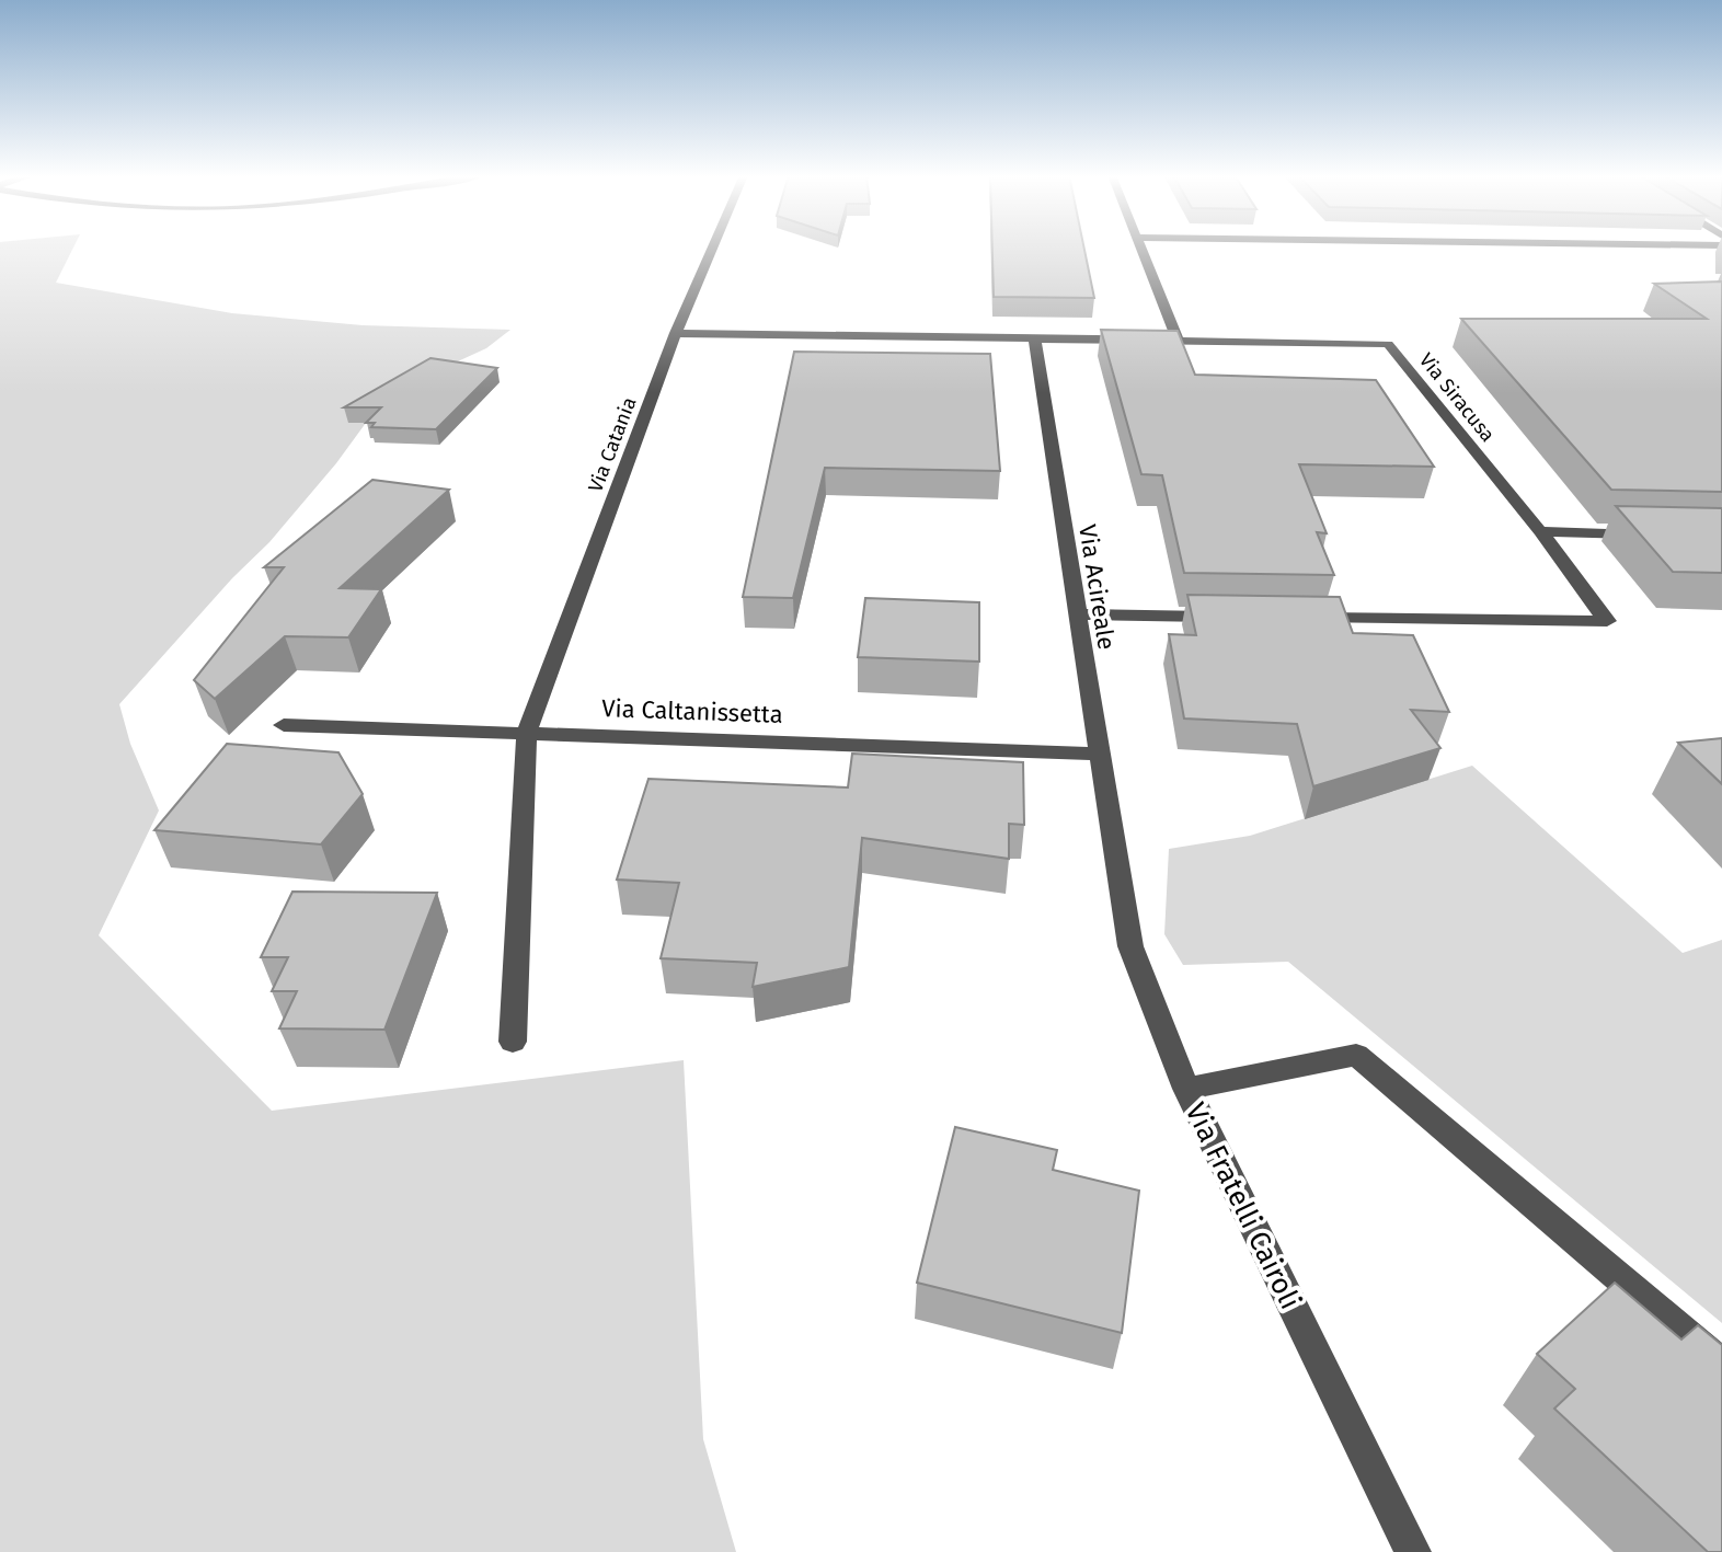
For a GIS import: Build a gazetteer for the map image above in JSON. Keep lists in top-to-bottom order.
{
  "streets": {
    "street": [
      "Via Siracusa",
      "Via Catania",
      "Via Acireale",
      "Via Caltanissetta",
      "Via Fratelli Cairoli"
    ]
  },
  "crossings": [
    ["Via Siracusa", "Via Catania"],
    ["Via Siracusa", "Via Acireale"],
    ["Via Catania", "Via Caltanissetta"],
    ["Via Acireale", "Via Caltanissetta"],
    ["Via Acireale", "Via Fratelli Cairoli"]
  ]
}
